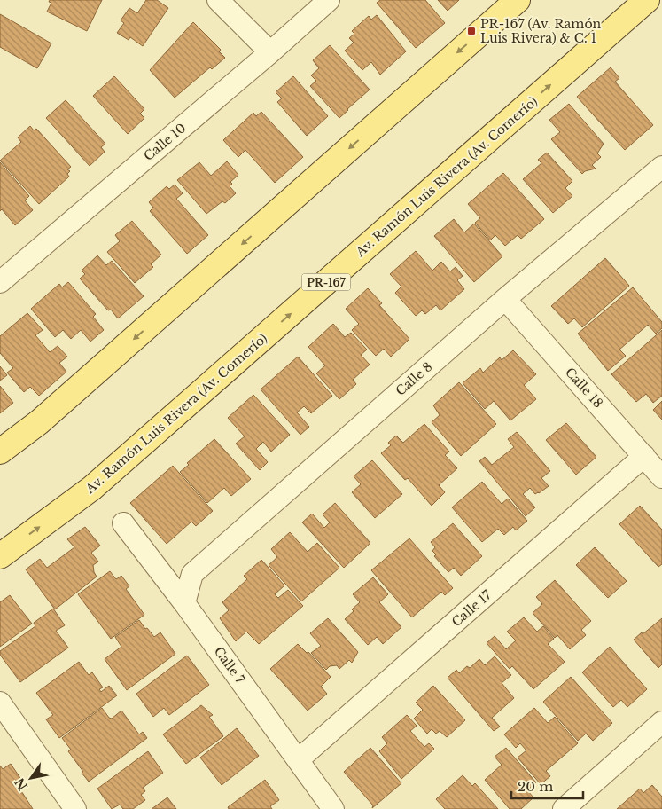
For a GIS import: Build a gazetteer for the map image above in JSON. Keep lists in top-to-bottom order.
{
  "streets": {
    "main road": ["Av. Ramón Luis Rivera (Av. Comerío)", "PR-167"],
    "street": [
      "Calle 10",
      "Calle 8",
      "Calle 18",
      "Calle 17",
      "Calle 7"
    ]
  },
  "crossings": [
    ["Calle 8", "Calle 18"],
    ["Calle 8", "Calle 7"],
    ["Calle 18", "Calle 17"],
    ["Calle 17", "Calle 7"]
  ],
  "places": {
    "transit": ["PR-167 (Av. Ramón Luis Rivera) & C. 1"]
  },
  "scale_bar": "20 m",
  "north": "bottom left"
}
